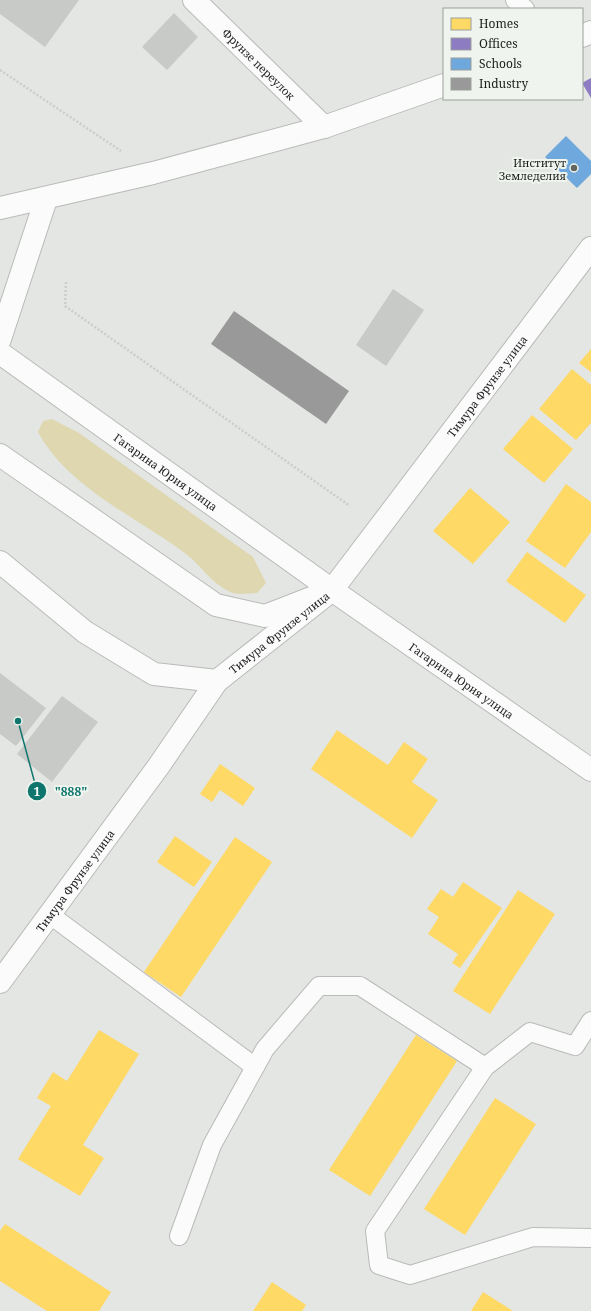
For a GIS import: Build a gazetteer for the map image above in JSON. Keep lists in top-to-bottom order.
{
  "streets": {
    "street": ["Фрунзе переулок", "Тимура Фрунзе улица", "Гагарина Юрия улица"]
  },
  "crossings": [
    ["Тимура Фрунзе улица", "Гагарина Юрия улица"]
  ],
  "places": ["Институт Земледелия", "\"888\""],
  "legend": [
    "Homes",
    "Offices",
    "Schools",
    "Industry"
  ]
}
